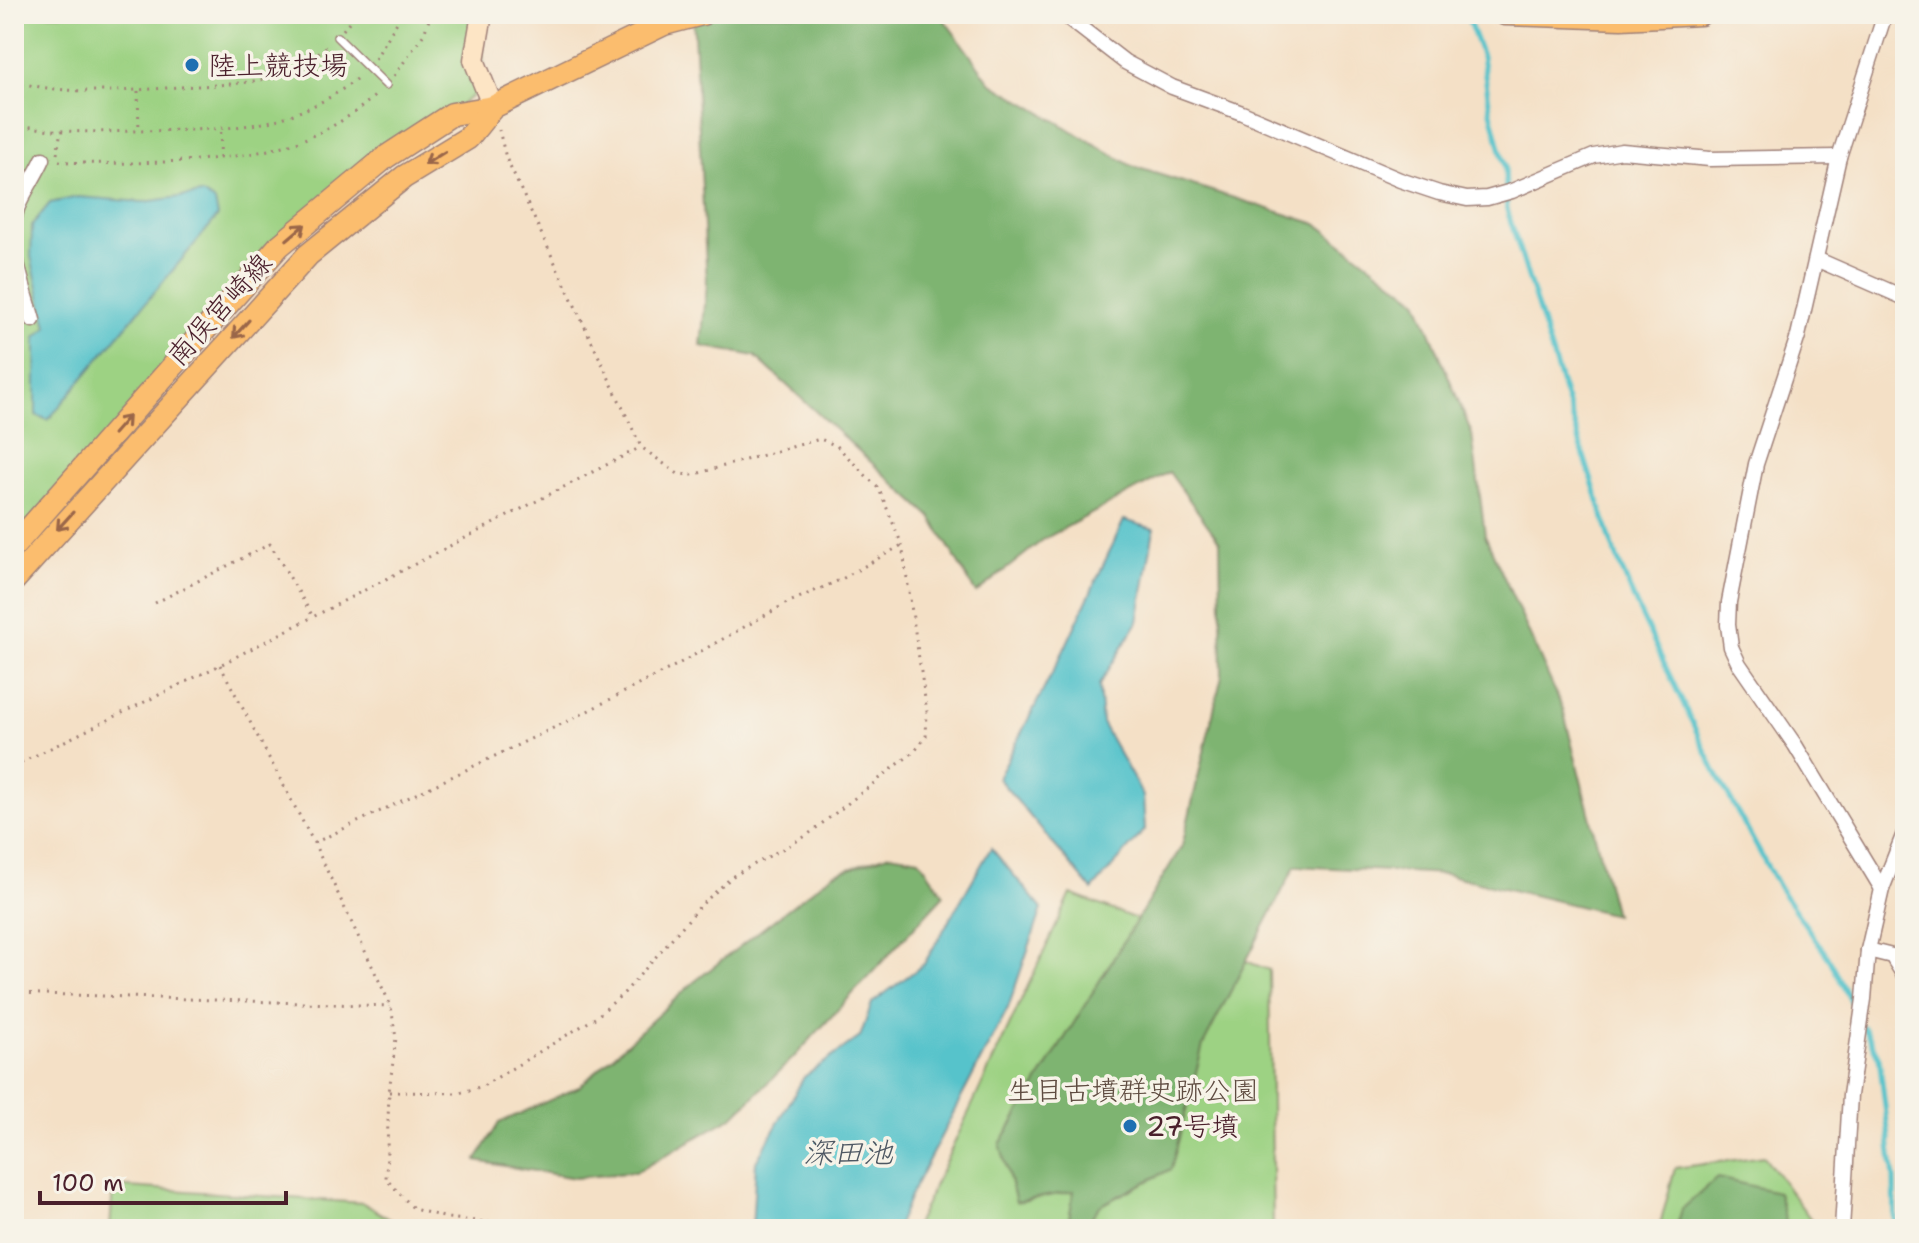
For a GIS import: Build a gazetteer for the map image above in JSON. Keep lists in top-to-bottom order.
{
  "streets": {
    "main road": ["南俣宮崎線"]
  },
  "water": ["深田池"],
  "parks": ["生目古墳群史跡公園"],
  "places": ["陸上競技場", "27号墳"],
  "scale_bar": "100 m"
}
